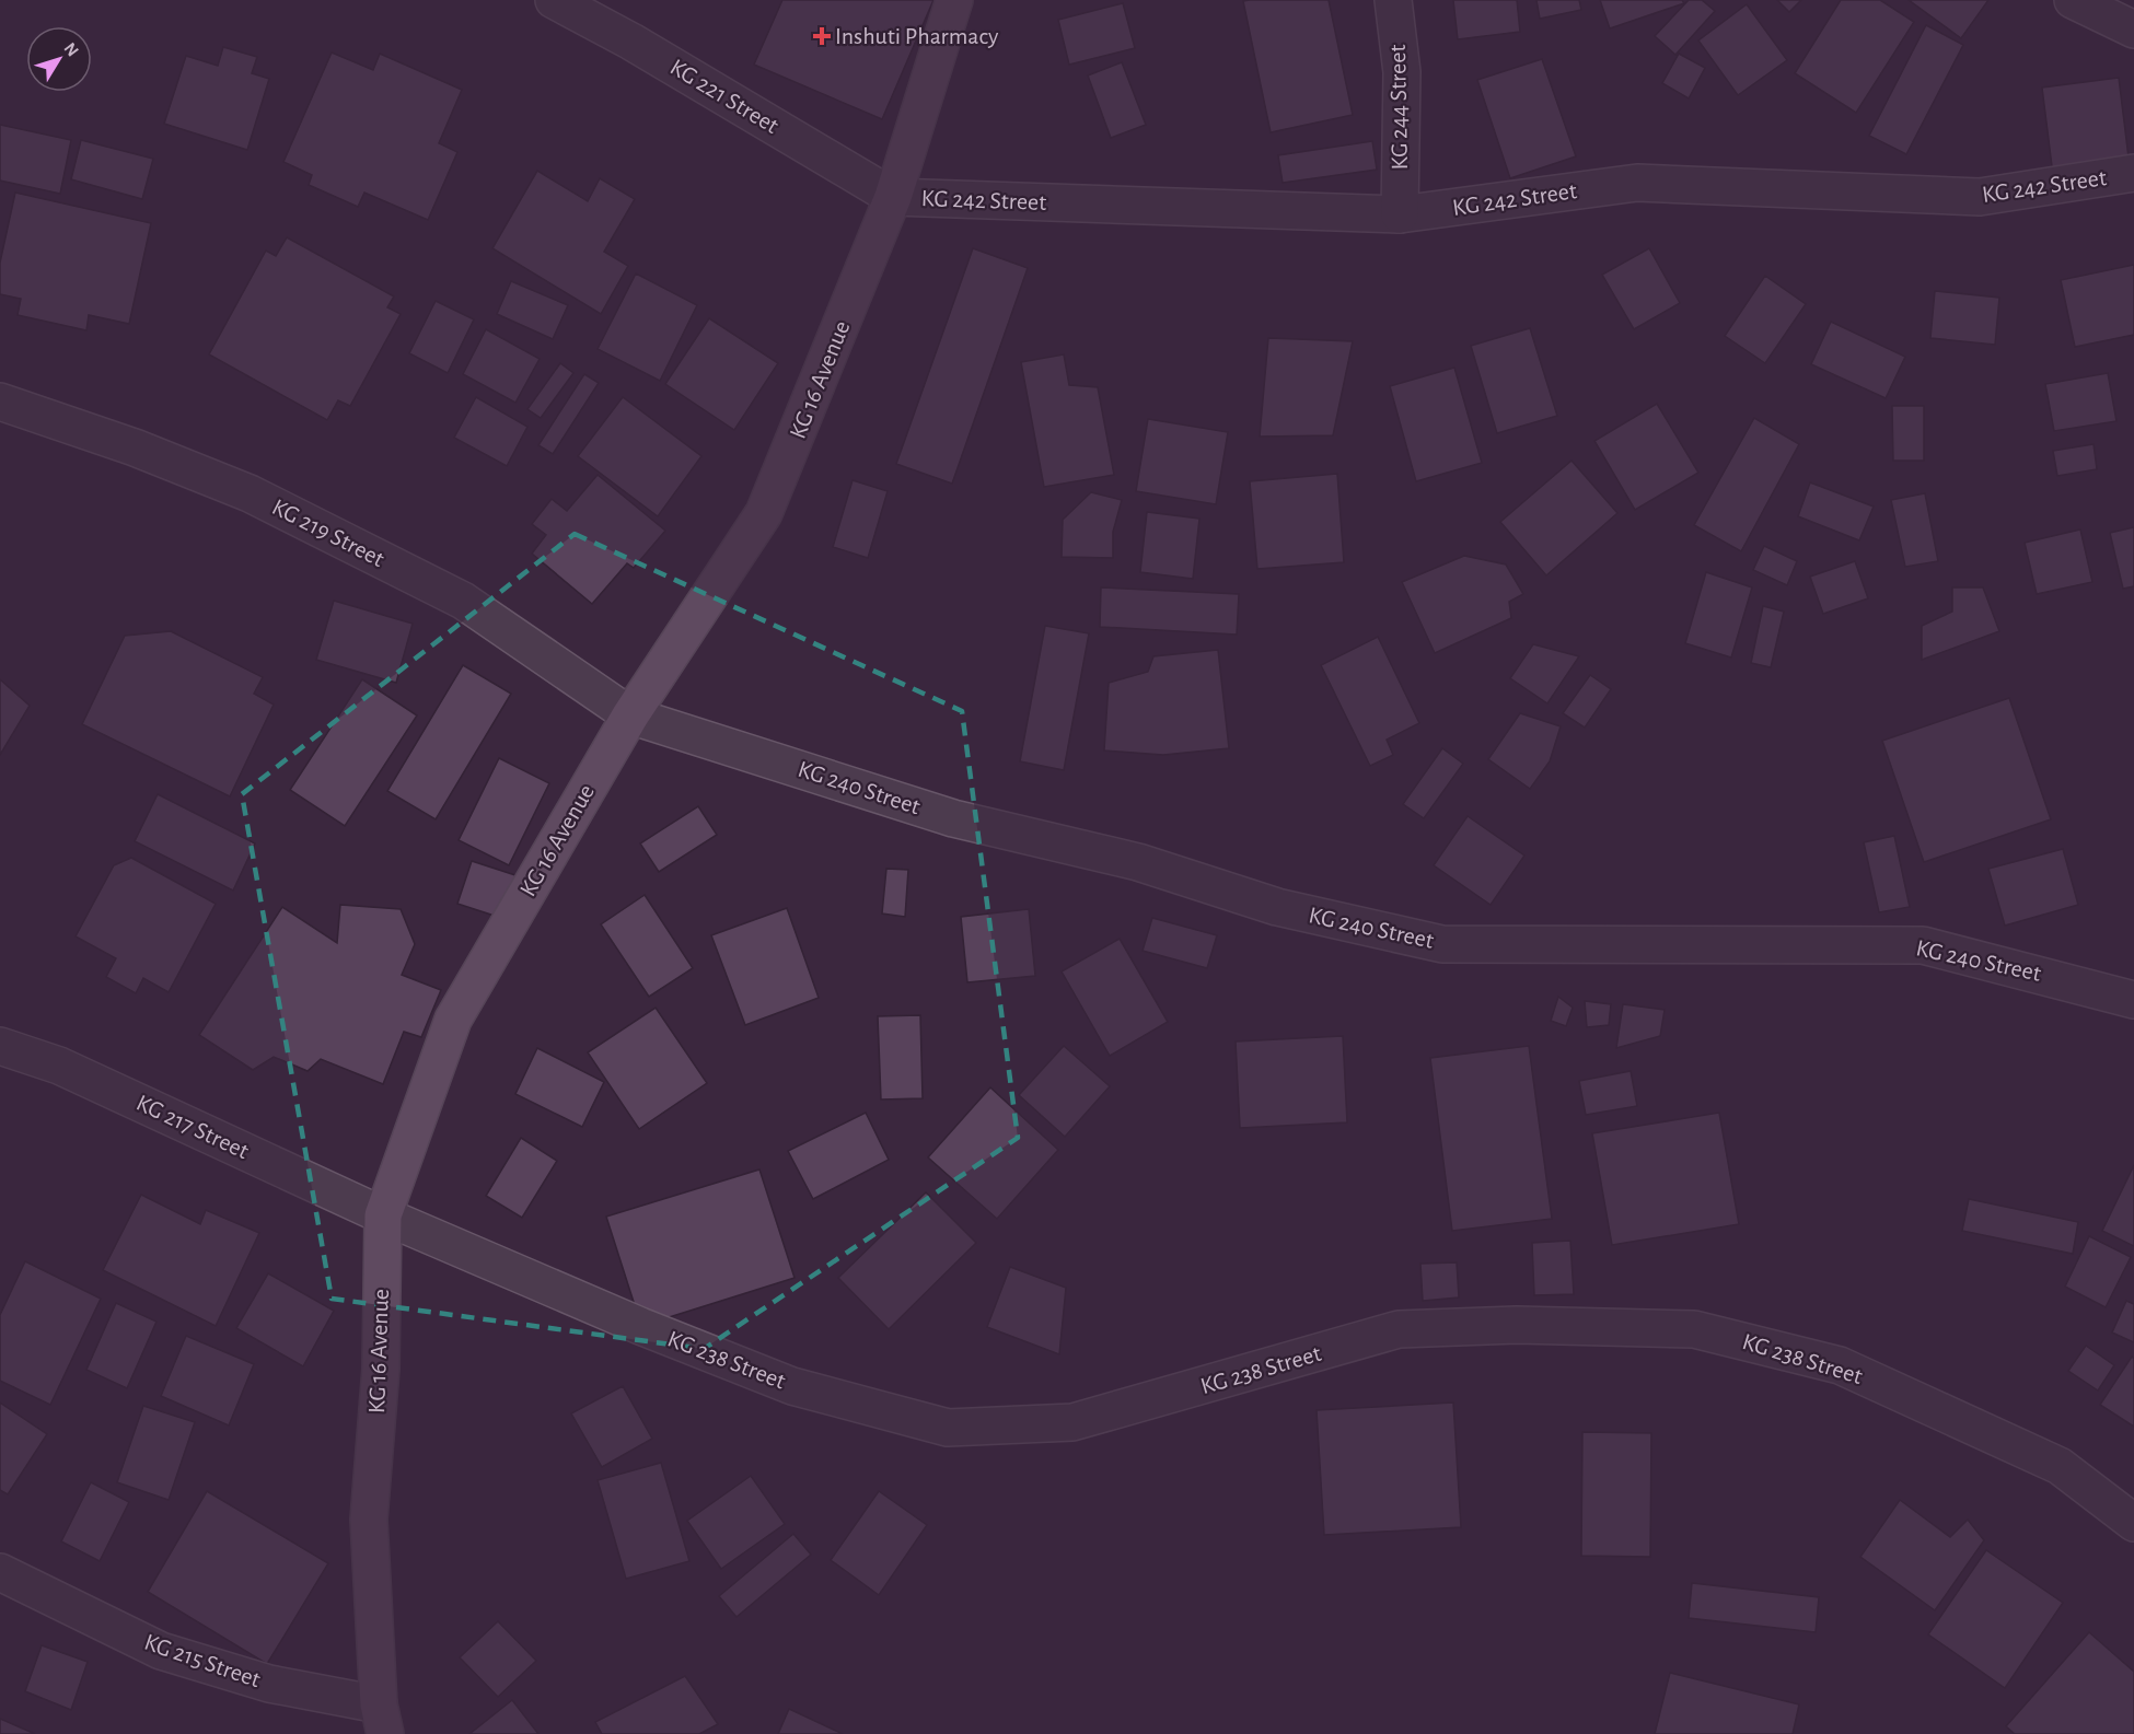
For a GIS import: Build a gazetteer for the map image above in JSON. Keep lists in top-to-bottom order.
{
  "streets": {
    "street": [
      "KG 221 Street",
      "KG 244 Street",
      "KG 242 Street",
      "KG 16 Avenue",
      "KG 219 Street",
      "KG 240 Street",
      "KG 217 Street",
      "KG 238 Street",
      "KG 215 Street"
    ]
  },
  "crossings": [
    ["KG 221 Street", "KG 242 Street"],
    ["KG 221 Street", "KG 16 Avenue"],
    ["KG 244 Street", "KG 242 Street"],
    ["KG 242 Street", "KG 16 Avenue"],
    ["KG 16 Avenue", "KG 219 Street"],
    ["KG 16 Avenue", "KG 240 Street"],
    ["KG 16 Avenue", "KG 217 Street"],
    ["KG 16 Avenue", "KG 238 Street"],
    ["KG 16 Avenue", "KG 215 Street"],
    ["KG 219 Street", "KG 240 Street"],
    ["KG 217 Street", "KG 238 Street"]
  ],
  "places": {
    "health": ["Inshuti Pharmacy"]
  },
  "north": "top right"
}
